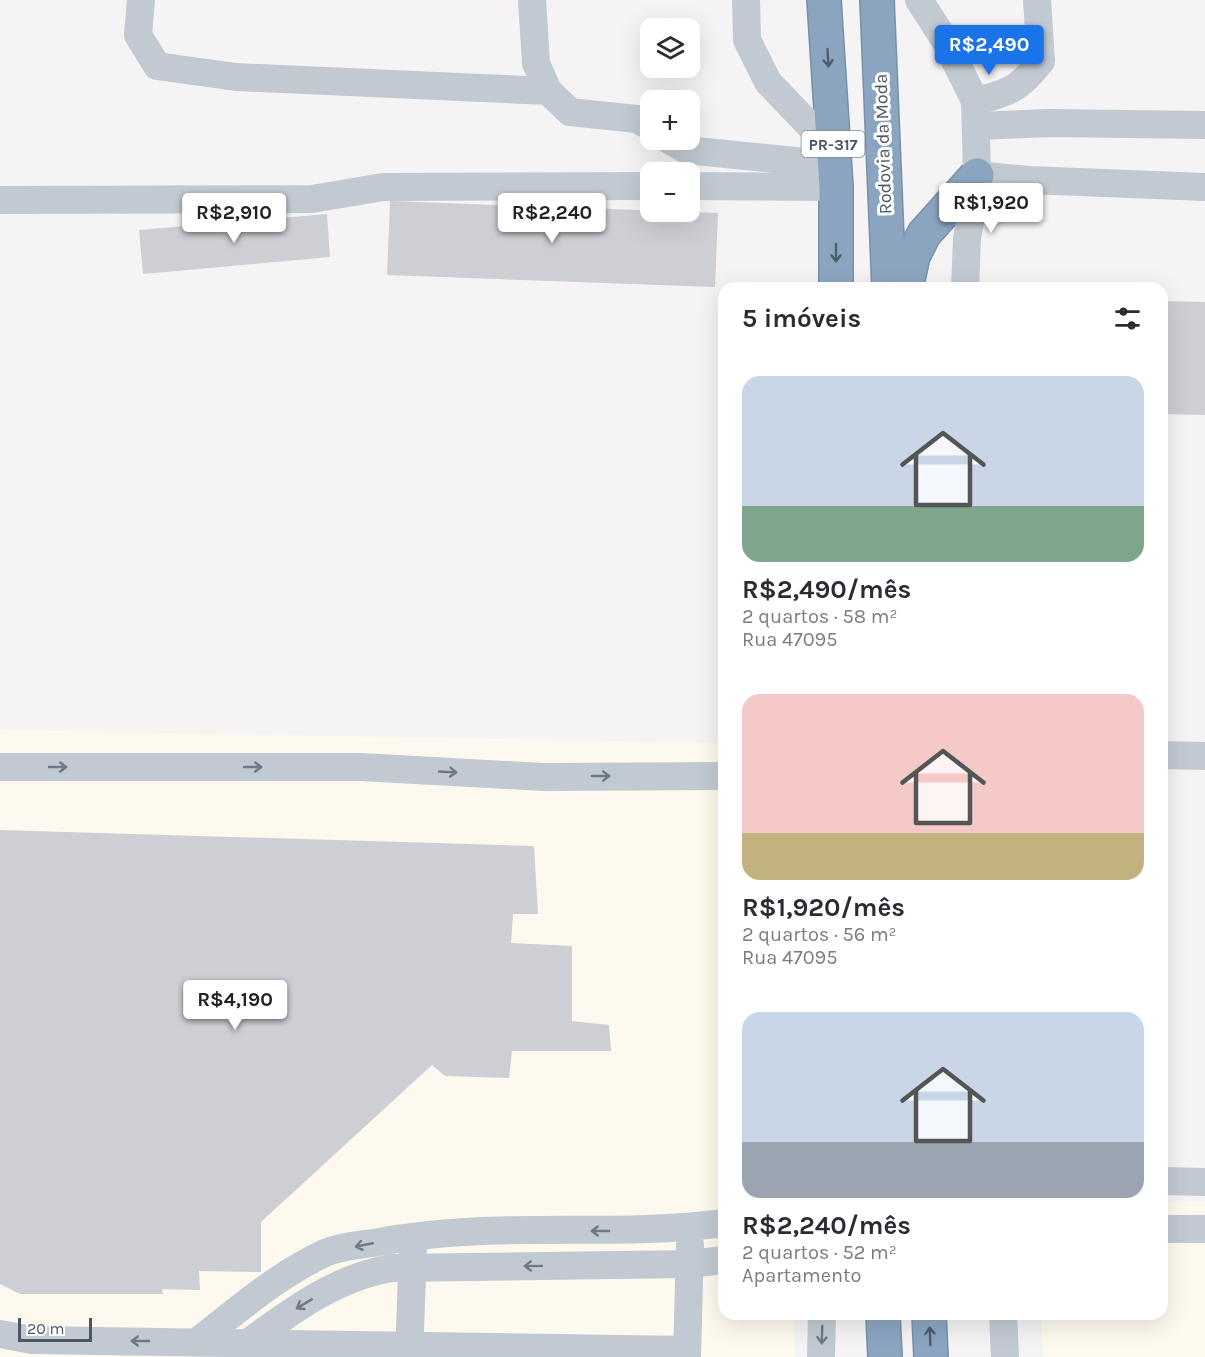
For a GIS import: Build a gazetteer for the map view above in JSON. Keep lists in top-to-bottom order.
{
  "streets": {
    "highway": ["PR-317", "Rodovia da Moda"]
  },
  "scale_bar": "20 m",
  "page": {
    "map_buttons": ["+", "−"],
    "price": [
      "R$2,490",
      "R$1,920",
      "R$2,910",
      "R$2,240",
      "R$4,190"
    ],
    "heading": "5 imóveis",
    "list": [
      {
        "name": "R$2,490/mês",
        "note": "2 quartos · 58 m² · Rua 47095"
      },
      {
        "name": "R$1,920/mês",
        "note": "2 quartos · 56 m² · Rua 47095"
      },
      {
        "name": "R$2,240/mês",
        "note": "2 quartos · 52 m² · Apartamento"
      }
    ],
    "scale": "20 m"
  }
}
